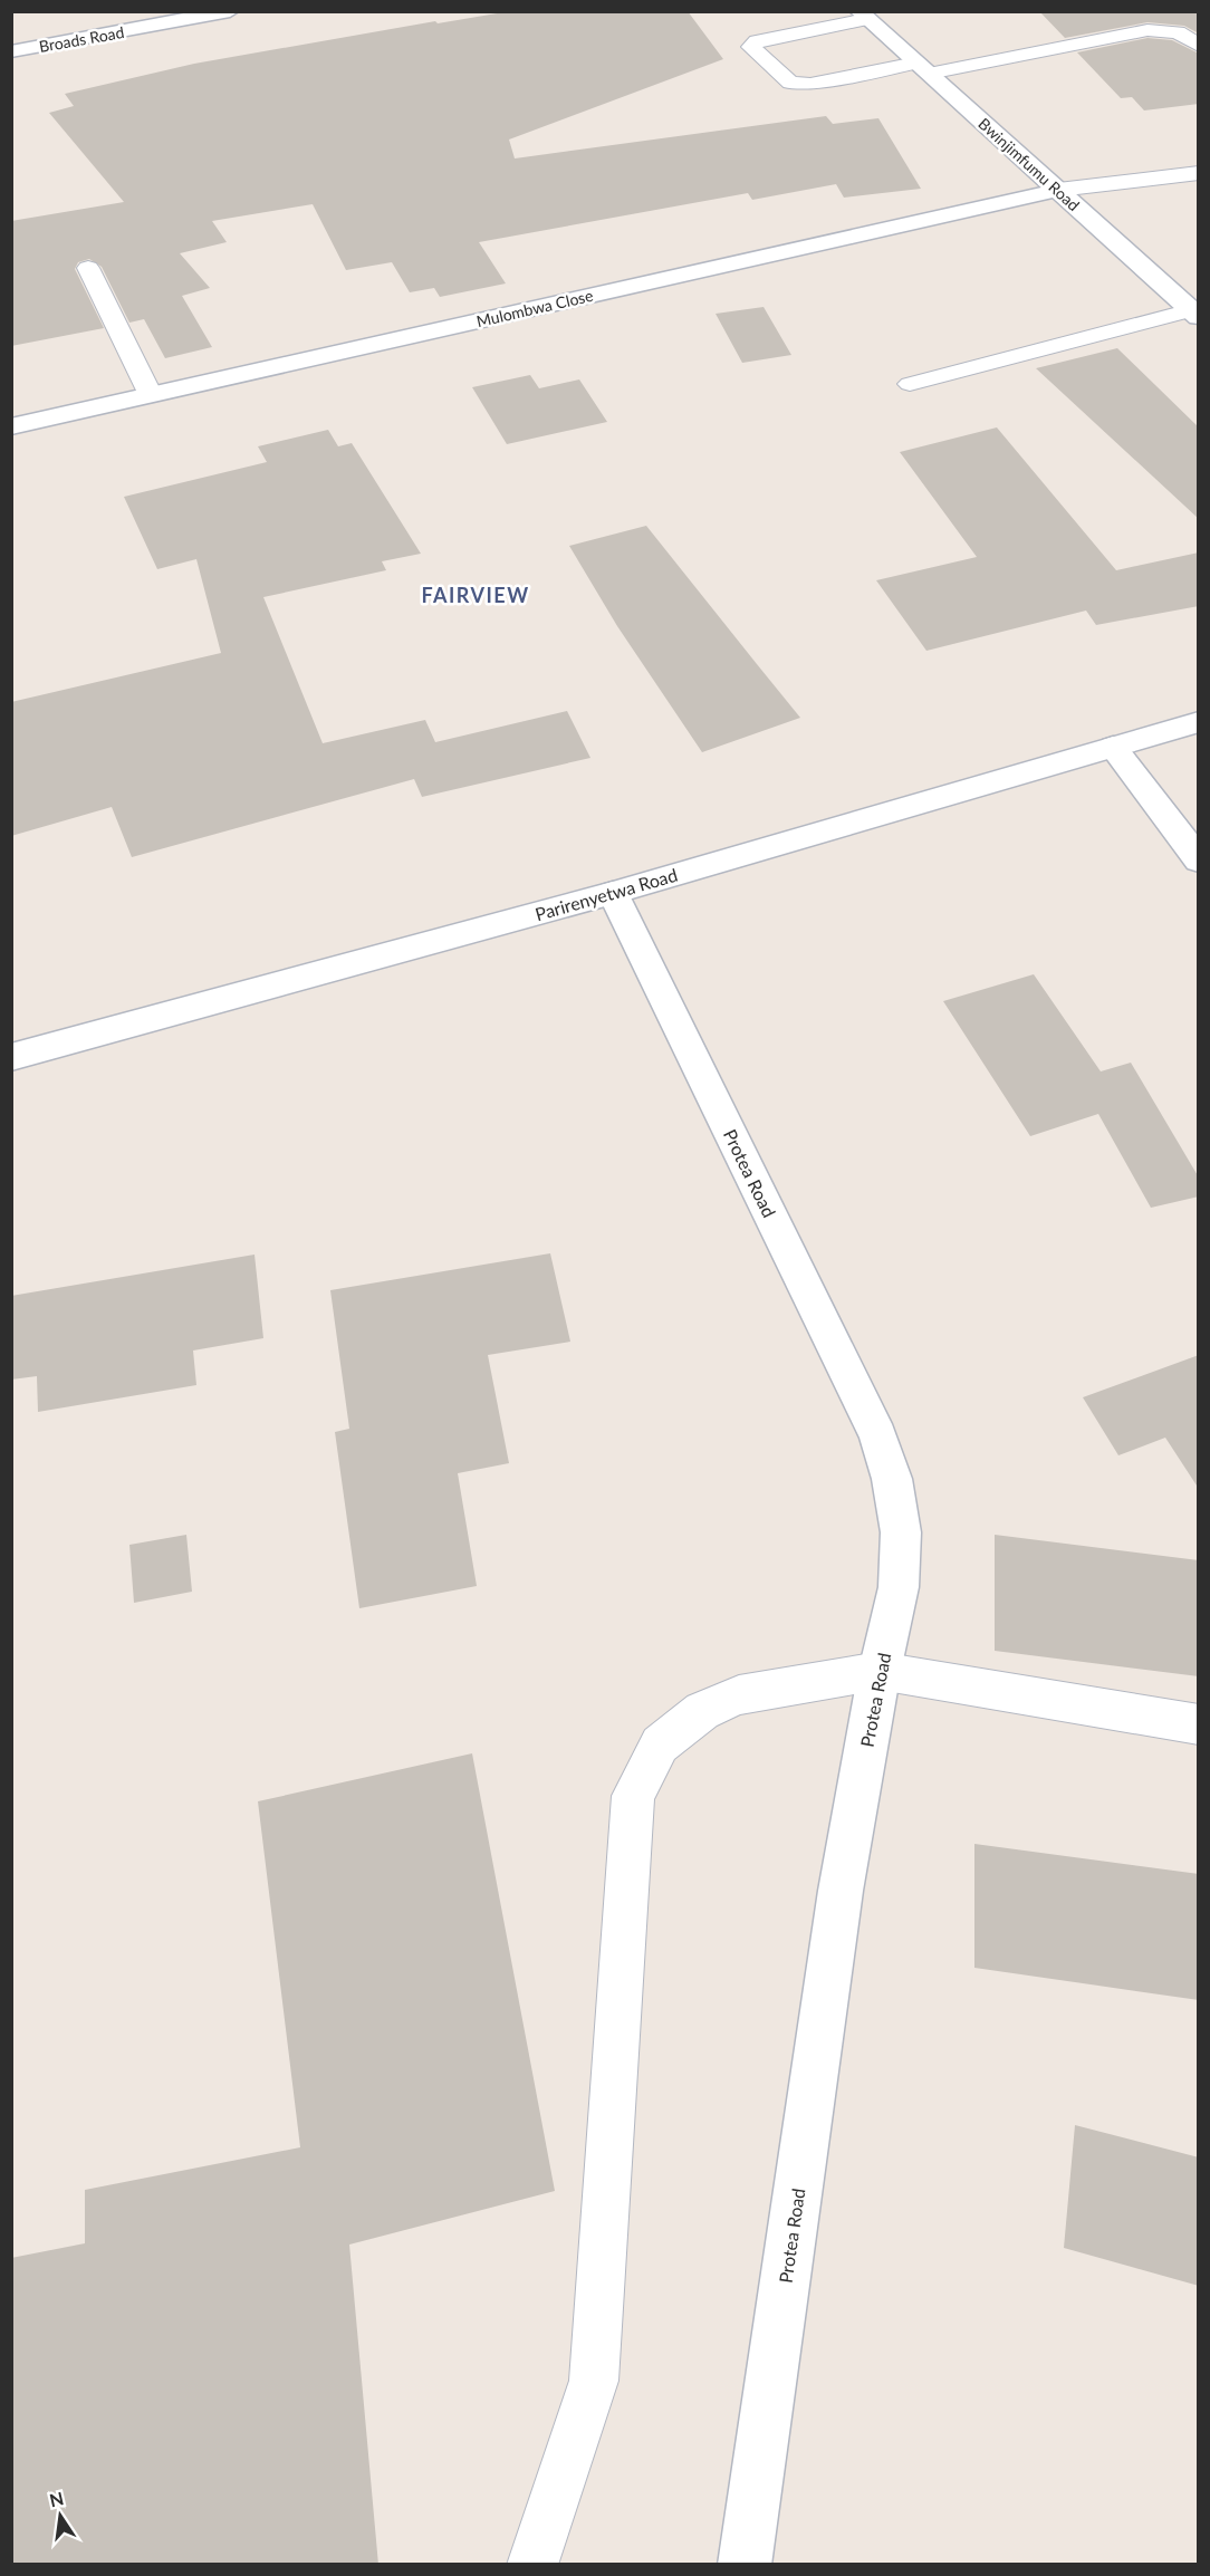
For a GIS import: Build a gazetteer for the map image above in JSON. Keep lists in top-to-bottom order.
{
  "streets": {
    "street": [
      "Broads Road",
      "Bwinjimfumu Road",
      "Mulombwa Close",
      "Parirenyetwa Road",
      "Protea Road"
    ]
  },
  "crossings": [
    ["Bwinjimfumu Road", "Mulombwa Close"],
    ["Parirenyetwa Road", "Protea Road"]
  ],
  "districts": ["FAIRVIEW"],
  "north": "top"
}
